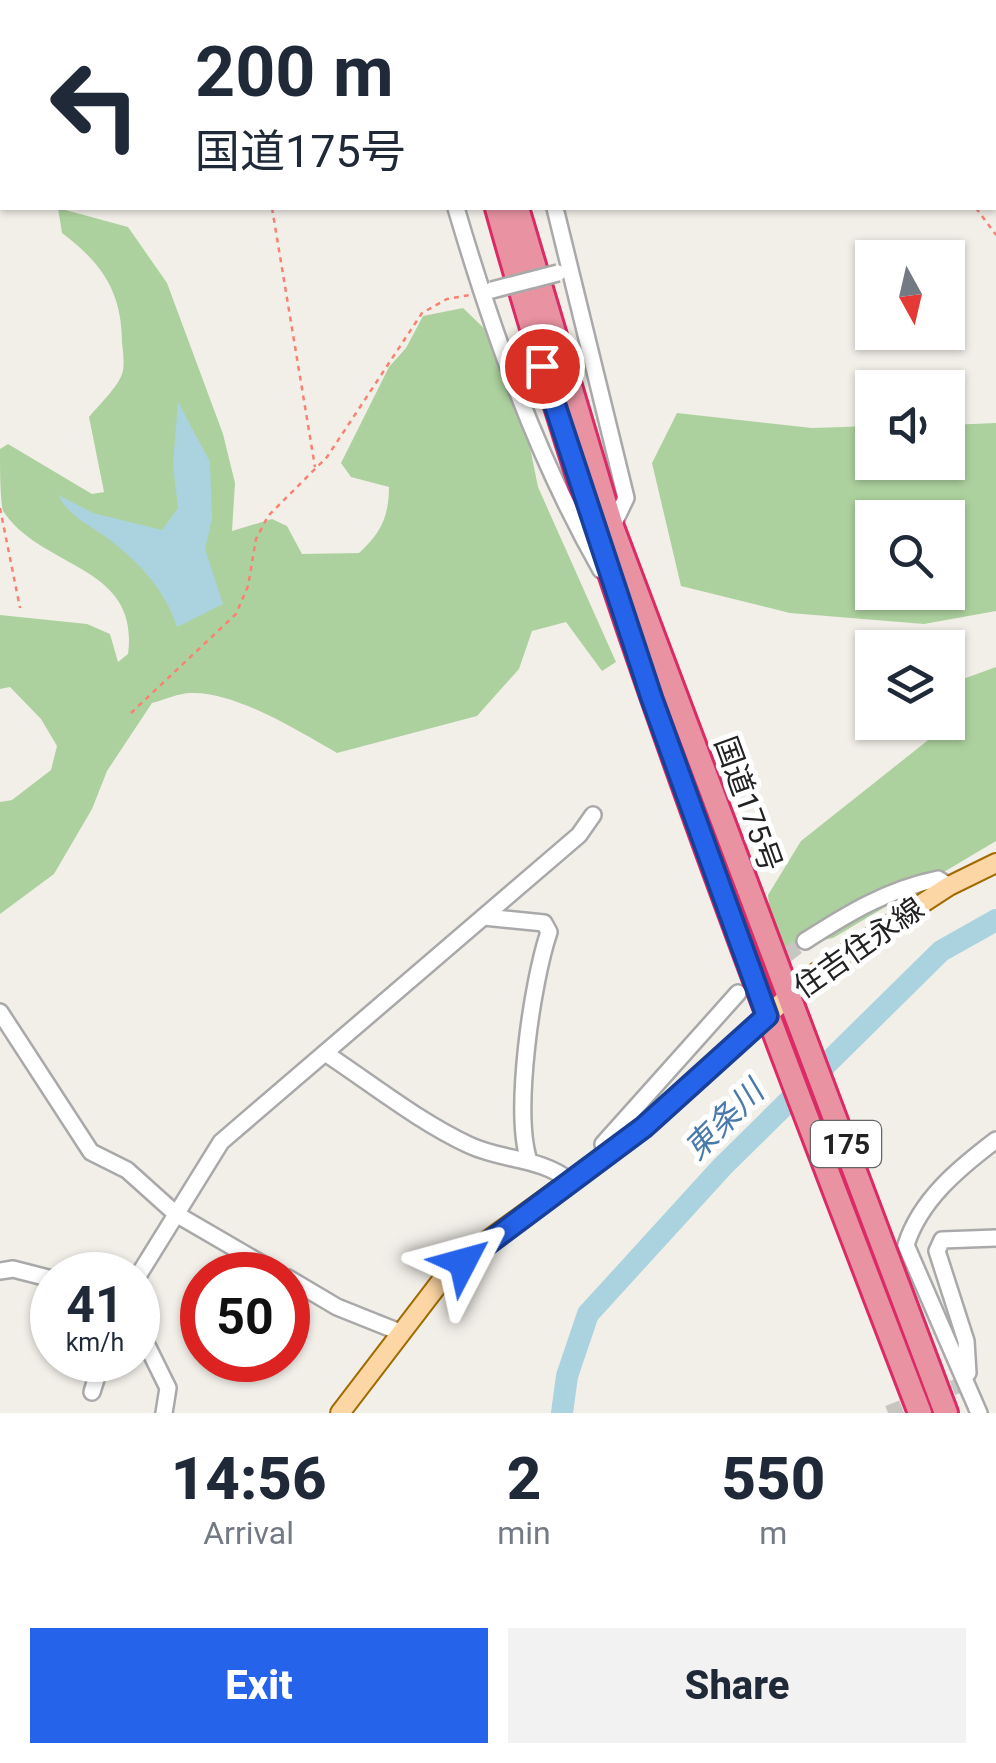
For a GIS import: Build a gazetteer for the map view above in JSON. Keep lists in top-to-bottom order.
{
  "streets": {
    "highway": ["国道175号", "175"],
    "main road": ["住吉住永線"]
  },
  "crossings": [
    ["国道175号", "住吉住永線"]
  ],
  "water": ["東条川"],
  "north": "bottom",
  "page": {
    "turn": ["200 m", "国道175号"],
    "speed": "41 km/h",
    "limit": "50",
    "eta": [
      "14:56",
      "Arrival",
      "2",
      "min",
      "550",
      "m"
    ],
    "buttons": ["Exit", "Share"]
  }
}
